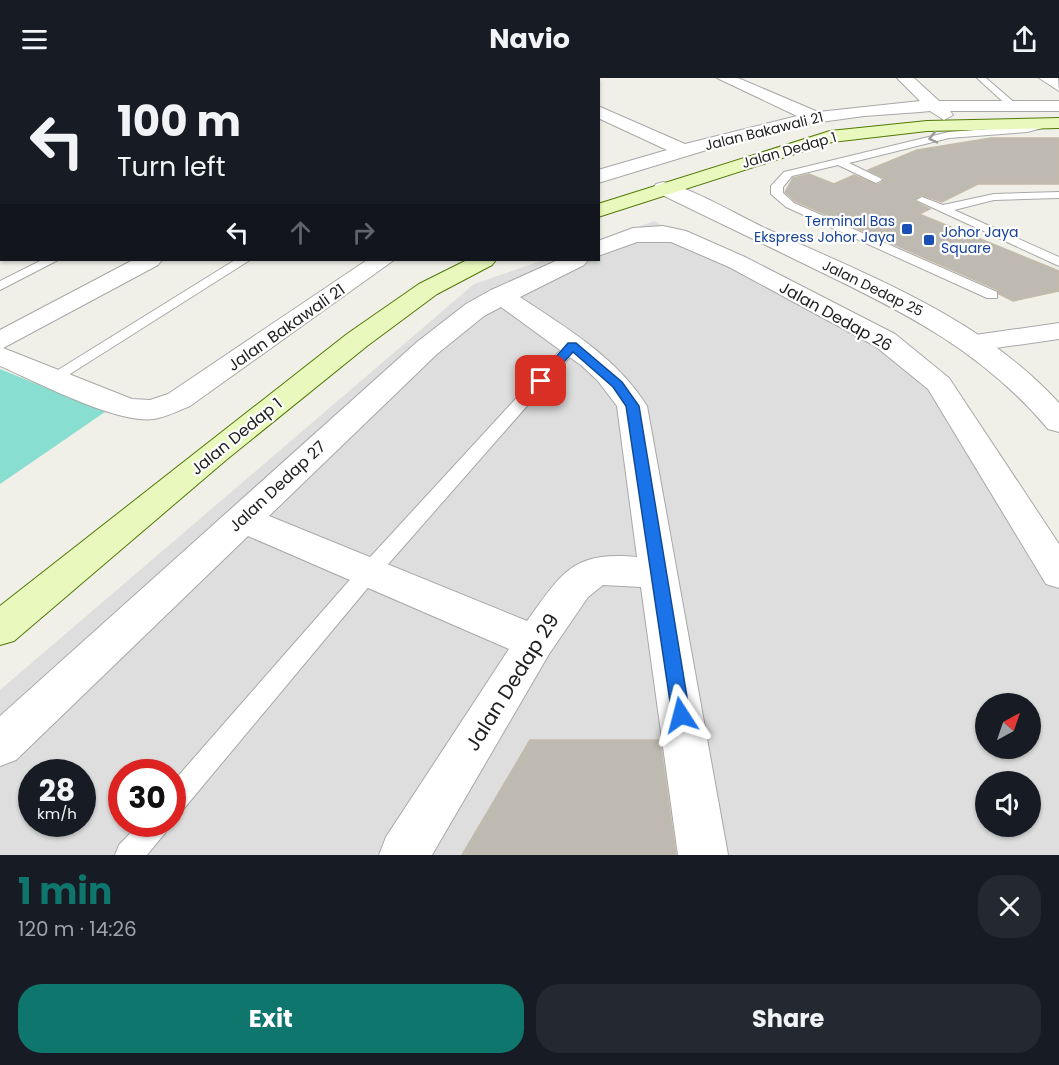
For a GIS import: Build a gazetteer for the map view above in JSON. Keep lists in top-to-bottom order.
{
  "streets": {
    "main road": ["Jalan Dedap 1"],
    "street": [
      "Jalan Bakawali 21",
      "Jalan Dedap 25",
      "Jalan Dedap 26",
      "Jalan Dedap 27",
      "Jalan Dedap 29"
    ]
  },
  "crossings": [
    ["Jalan Bakawali 21", "Jalan Dedap 1"],
    ["Jalan Dedap 1", "Jalan Dedap 25"]
  ],
  "places": {
    "transit": ["Terminal Bas Ekspress Johor Jaya", "Johor Jaya Square"]
  },
  "north": "top right",
  "page": {
    "header": "Navio",
    "turn": ["100 m", "Turn left"],
    "speed": "28 km/h",
    "limit": "30",
    "heading": ["1 min", "120 m · 14:26"],
    "buttons": ["Exit", "Share"]
  }
}
